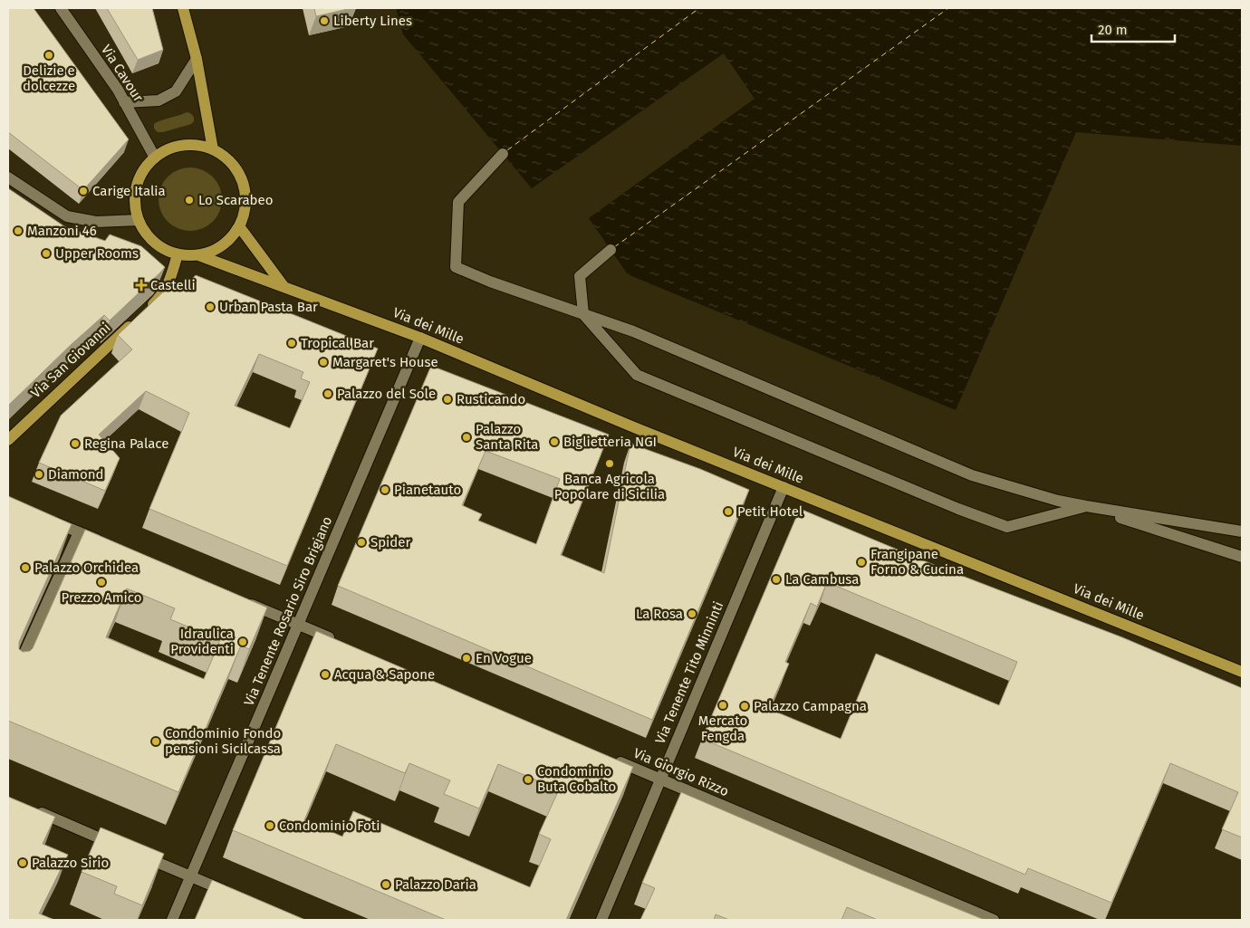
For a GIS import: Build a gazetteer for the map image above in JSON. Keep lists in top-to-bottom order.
{
  "streets": {
    "main road": ["Via dei Mille", "Via San Giovanni"],
    "street": [
      "Via Cavour",
      "Via Tenente Rosario Siro Brigiano",
      "Via Tenente Tito Minninti",
      "Via Giorgio Rizzo"
    ]
  },
  "crossings": [
    ["Via Cavour", "Via dei Mille"],
    ["Via Cavour", "Via San Giovanni"],
    ["Via dei Mille", "Via San Giovanni"],
    ["Via dei Mille", "Via Tenente Rosario Siro Brigiano"],
    ["Via dei Mille", "Via Tenente Tito Minninti"],
    ["Via Tenente Tito Minninti", "Via Giorgio Rizzo"]
  ],
  "places": {
    "other": [
      "Liberty Lines",
      "Delizie e dolcezze",
      "Carige Italia",
      "Lo Scarabeo",
      "Manzoni 46",
      "Upper Rooms",
      "Urban Pasta Bar",
      "Tropical Bar",
      "Margaret's House",
      "Palazzo del Sole",
      "Rusticando",
      "Palazzo Santa Rita",
      "Biglietteria NGI",
      "Regina Palace",
      "Banca Agricola Popolare di Sicilia",
      "Diamond",
      "Pianetauto",
      "Petit Hotel",
      "Spider",
      "Frangipane Forno & Cucina",
      "Palazzo Orchidea",
      "La Cambusa",
      "Prezzo Amico",
      "La Rosa",
      "Idraulica Providenti",
      "En Vogue",
      "Acqua & Sapone",
      "Mercato Fengda",
      "Palazzo Campagna",
      "Condominio Fondo pensioni Sicilcassa",
      "Condominio Buta Cobalto",
      "Condominio Foti",
      "Palazzo Sirio",
      "Palazzo Daria"
    ],
    "health": ["Castelli"]
  },
  "scale_bar": "20 m"
}
